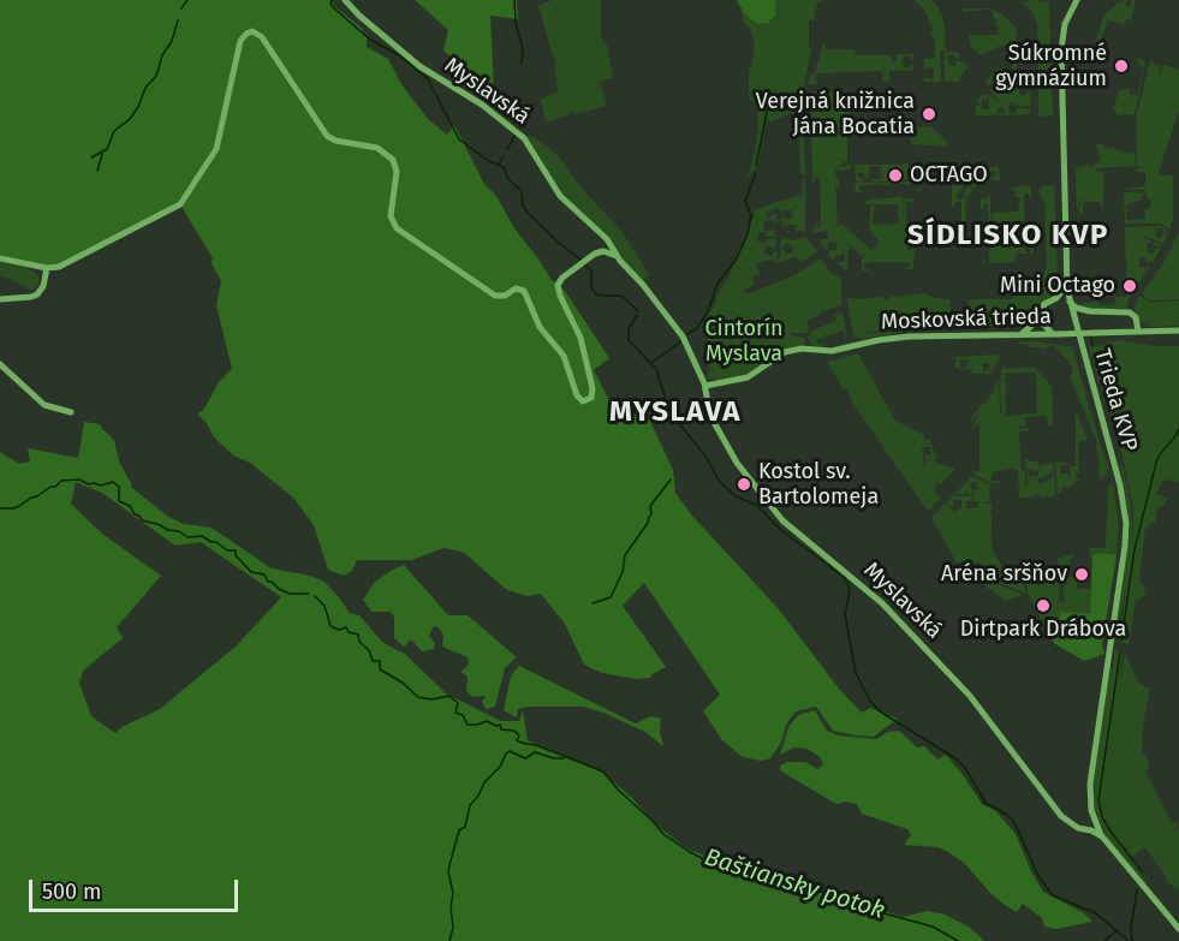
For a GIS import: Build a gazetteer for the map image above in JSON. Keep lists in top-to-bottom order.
{
  "streets": {
    "street": ["Myslavská", "Moskovská trieda", "Trieda KVP"]
  },
  "crossings": [
    ["Myslavská", "Moskovská trieda"],
    ["Myslavská", "Trieda KVP"]
  ],
  "districts": ["SÍDLISKO KVP", "MYSLAVA"],
  "water": ["Baštiansky potok"],
  "parks": ["Cintorín Myslava"],
  "places": [
    "Súkromné gymnázium",
    "Verejná knižnica Jána Bocatia",
    "OCTAGO",
    "Mini Octago",
    "Kostol sv. Bartolomeja",
    "Aréna sršňov",
    "Dirtpark Drábova"
  ],
  "scale_bar": "500 m"
}
